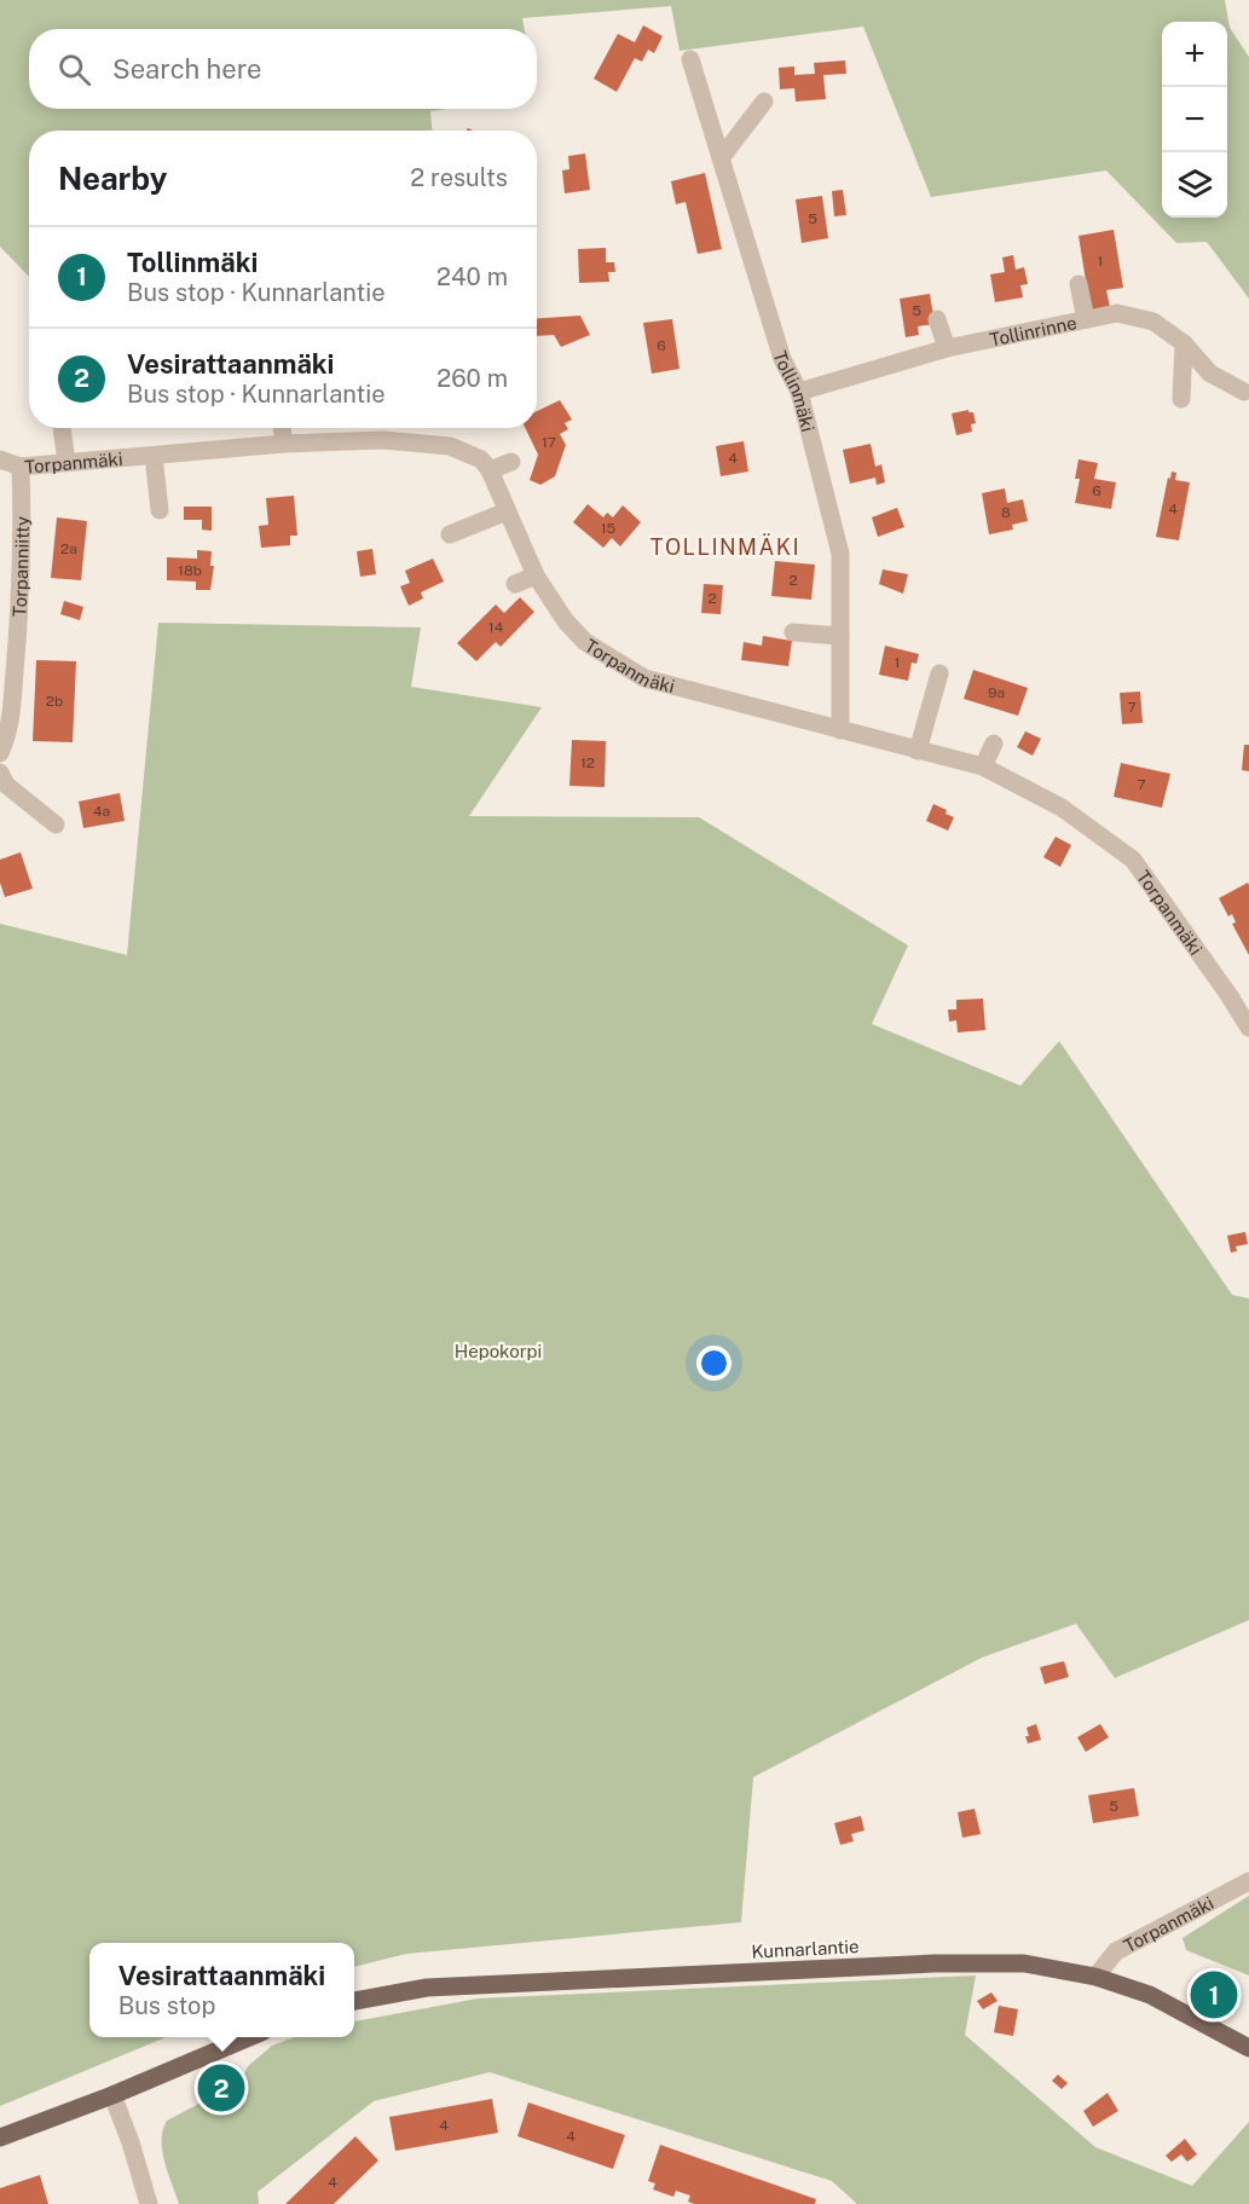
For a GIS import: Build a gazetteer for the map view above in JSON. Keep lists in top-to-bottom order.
{
  "streets": {
    "main road": ["Kunnarlantie"],
    "street": [
      "Tollinrinne",
      "Tollinmäki",
      "Torpanmäki",
      "Torpanniitty"
    ]
  },
  "crossings": [
    ["Tollinrinne", "Tollinmäki"],
    ["Tollinmäki", "Torpanmäki"],
    ["Torpanmäki", "Torpanniitty"],
    ["Torpanmäki", "Kunnarlantie"]
  ],
  "districts": ["TOLLINMÄKI"],
  "parks": ["Hepokorpi"],
  "house_numbers": [
    "5",
    "1",
    "5",
    "6",
    "17",
    "4",
    "6",
    "4",
    "8",
    "15",
    "2a",
    "18b",
    "2",
    "2",
    "14",
    "1",
    "9a",
    "2b",
    "7",
    "12",
    "7",
    "4a",
    "5",
    "4",
    "4",
    "4"
  ],
  "page": {
    "map_buttons": ["+", "−"],
    "search": "Search here",
    "heading": ["Nearby", "2 results"],
    "list": [
      {
        "mark": "1",
        "name": "Tollinmäki",
        "note": "Bus stop · Kunnarlantie",
        "value": "240 m"
      },
      {
        "mark": "2",
        "name": "Vesirattaanmäki",
        "note": "Bus stop · Kunnarlantie",
        "value": "260 m"
      }
    ],
    "popup": ["Vesirattaanmäki", "Bus stop"],
    "pins": ["1", "2"]
  }
}
